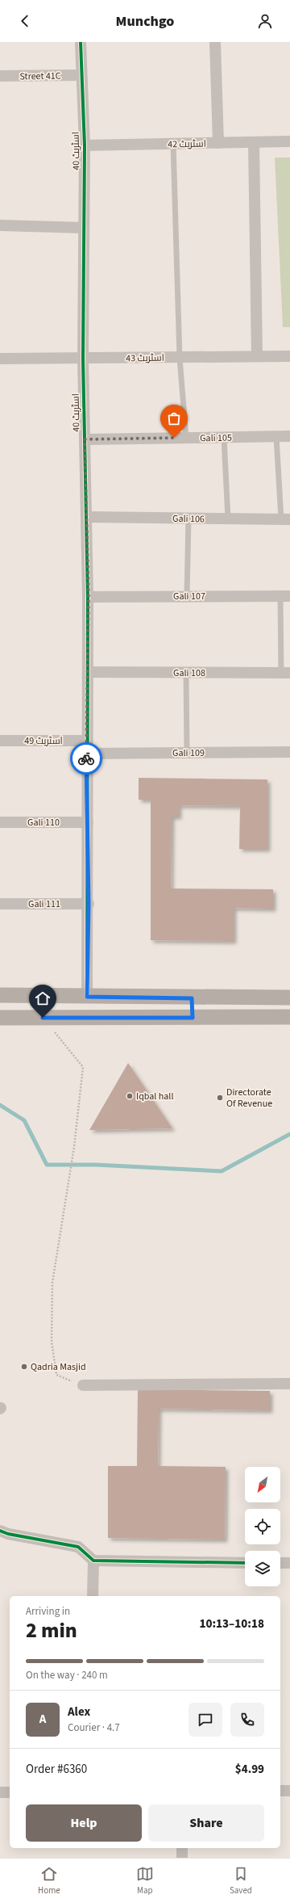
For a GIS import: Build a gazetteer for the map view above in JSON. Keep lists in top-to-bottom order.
{
  "streets": {
    "street": [
      "Street 41C",
      "اسٹریٹ 42",
      "اسٹریٹ 40",
      "اسٹریٹ 43",
      "Gali 105",
      "Gali 106",
      "Gali 107",
      "Gali 108",
      "اسٹریٹ 49",
      "Gali 109",
      "Gali 110",
      "Gali 111"
    ]
  },
  "crossings": [
    ["Street 41C", "اسٹریٹ 40"],
    ["اسٹریٹ 42", "اسٹریٹ 40"],
    ["اسٹریٹ 40", "اسٹریٹ 43"],
    ["اسٹریٹ 40", "Gali 105"],
    ["اسٹریٹ 40", "Gali 106"],
    ["اسٹریٹ 40", "Gali 107"],
    ["اسٹریٹ 40", "Gali 108"],
    ["اسٹریٹ 40", "اسٹریٹ 49"],
    ["اسٹریٹ 40", "Gali 109"],
    ["اسٹریٹ 40", "Gali 110"],
    ["اسٹریٹ 40", "Gali 111"]
  ],
  "places": ["Iqbal hall", "Directorate Of Revenue", "Qadria Masjid"],
  "north": "bottom left",
  "page": {
    "header": "Munchgo",
    "heading": ["2 min", "Arriving in", "10:13–10:18"],
    "panel": [
      "Alex",
      "Courier · 4.7",
      "Order #6360",
      "$4.99"
    ],
    "bar": "On the way · 240 m",
    "round": "A",
    "buttons": ["Help", "Share"],
    "tabs": ["Home", "Map", "Saved"]
  }
}
